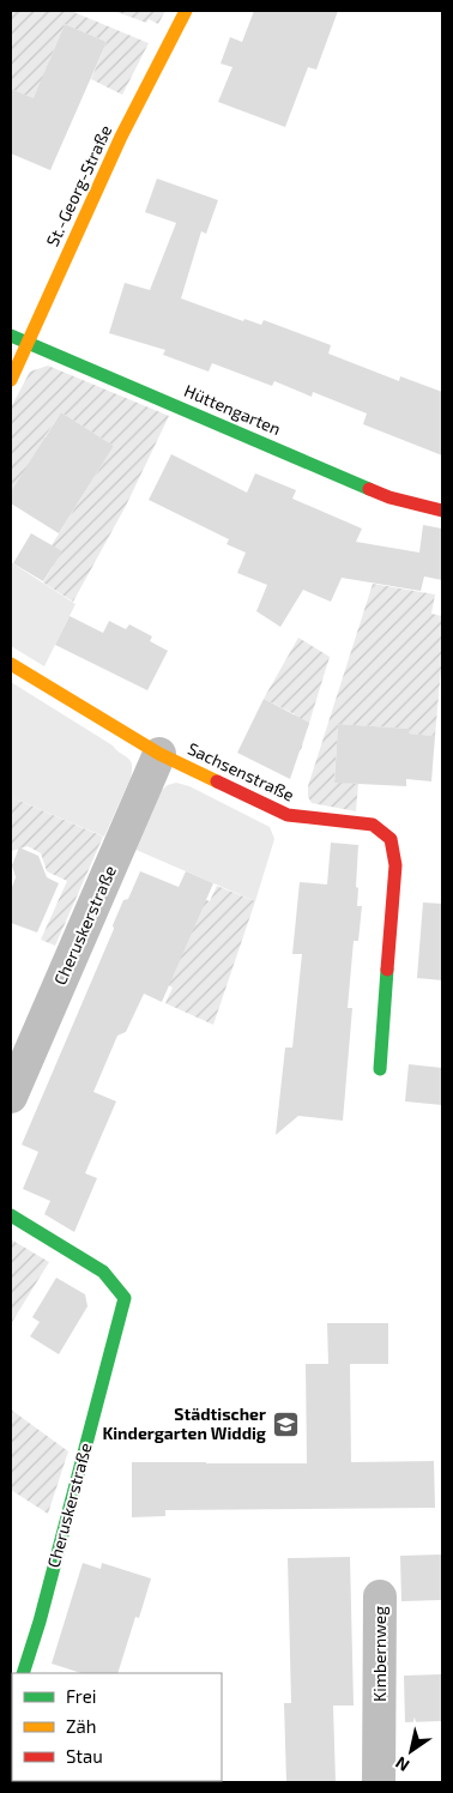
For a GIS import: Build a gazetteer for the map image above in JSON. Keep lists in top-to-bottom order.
{
  "streets": {
    "street": [
      "St.-Georg-Straße",
      "Hüttengarten",
      "Sachsenstraße",
      "Cheruskerstraße",
      "Kimbernweg"
    ]
  },
  "crossings": [
    ["St.-Georg-Straße", "Hüttengarten"],
    ["Sachsenstraße", "Cheruskerstraße"]
  ],
  "places": {
    "school or university": ["Städtischer Kindergarten Widdig"]
  },
  "legend": ["Frei", "Zäh", "Stau"],
  "north": "bottom left"
}
